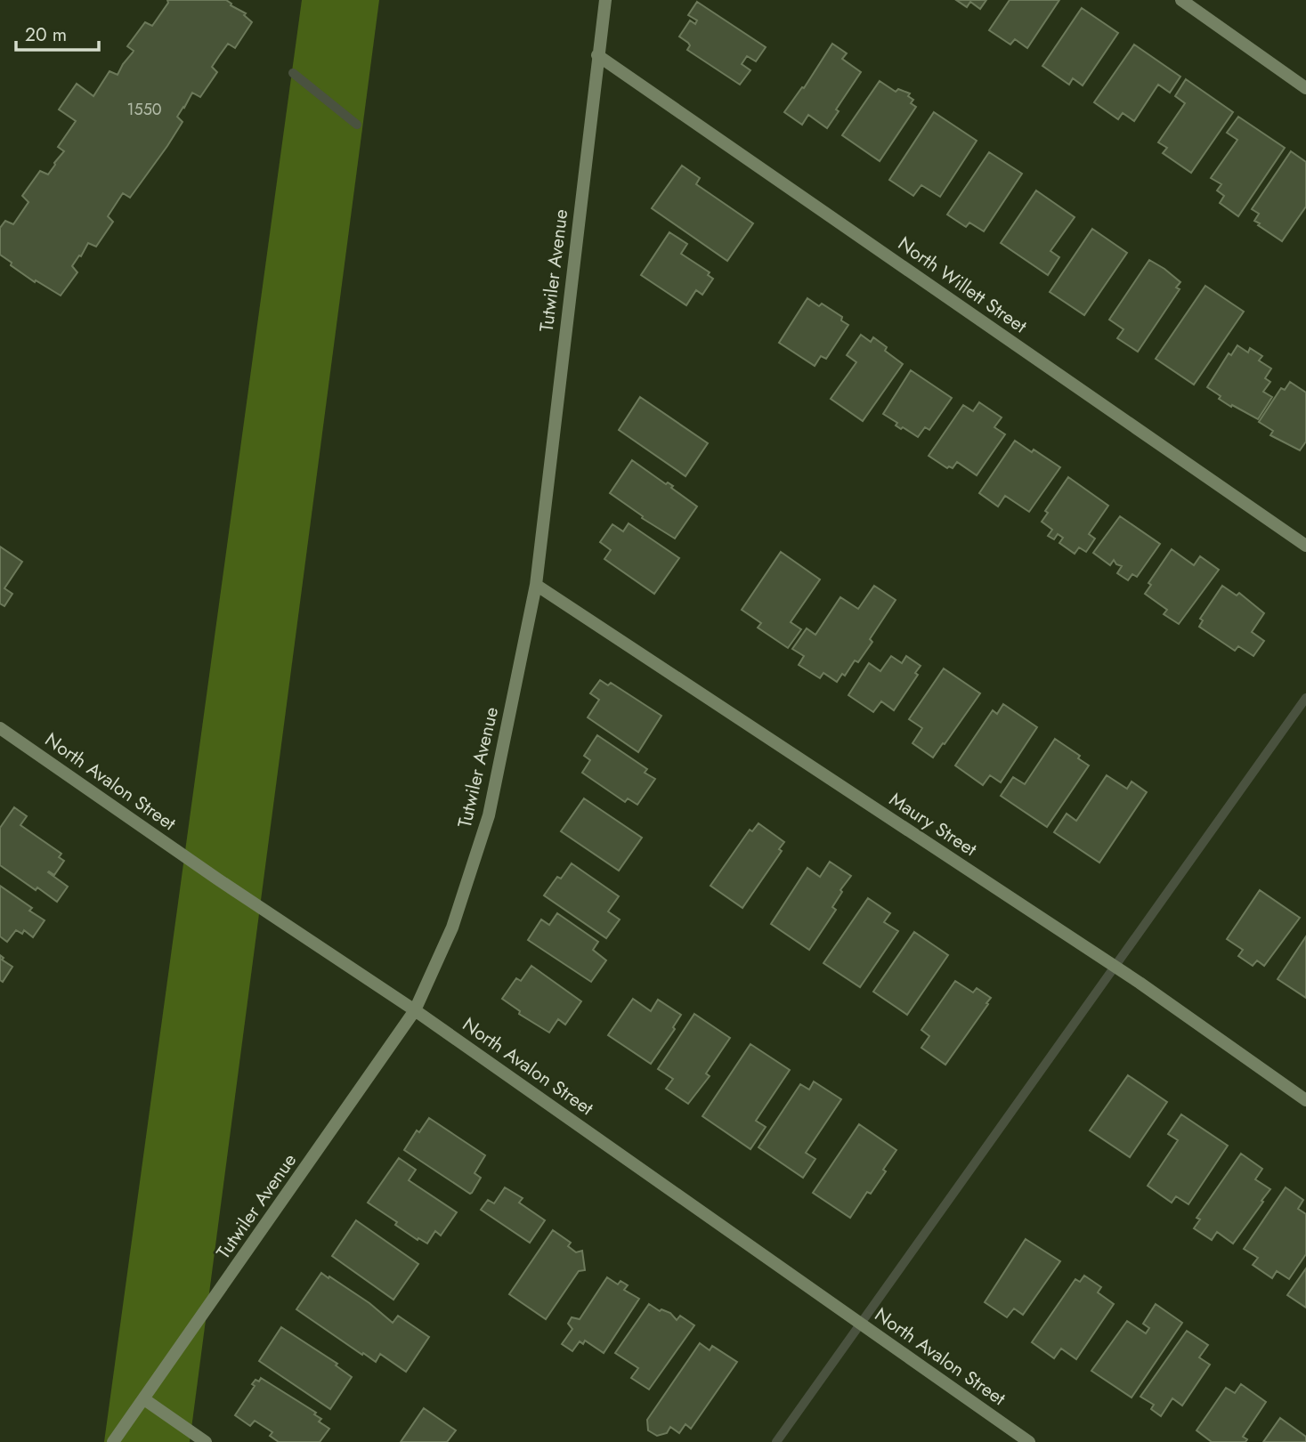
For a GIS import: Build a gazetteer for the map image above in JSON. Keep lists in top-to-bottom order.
{
  "streets": {
    "street": [
      "Tutwiler Avenue",
      "North Willett Street",
      "North Avalon Street",
      "Maury Street"
    ]
  },
  "crossings": [
    ["Tutwiler Avenue", "North Willett Street"],
    ["Tutwiler Avenue", "North Avalon Street"],
    ["Tutwiler Avenue", "Maury Street"]
  ],
  "house_numbers": ["1550"],
  "scale_bar": "20 m"
}
